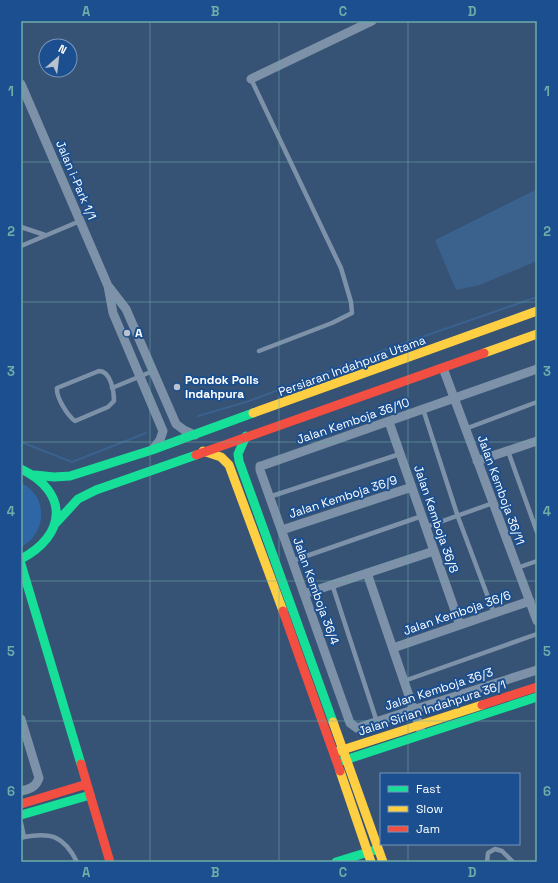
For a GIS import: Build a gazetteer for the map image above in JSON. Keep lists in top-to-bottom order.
{
  "streets": {
    "main road": ["Persiaran Indahpura Utama", "Jalan Sirian Indahpura 36/1"],
    "street": [
      "Jalan i-Park 1/1",
      "Jalan Kemboja 36/10",
      "Jalan Kemboja 36/11",
      "Jalan Kemboja 36/9",
      "Jalan Kemboja 36/8",
      "Jalan Kemboja 36/4",
      "Jalan Kemboja 36/6",
      "Jalan Kemboja 36/3"
    ]
  },
  "crossings": [
    ["Jalan i-Park 1/1", "Persiaran Indahpura Utama"],
    ["Jalan Kemboja 36/10", "Jalan Kemboja 36/11"],
    ["Jalan Kemboja 36/10", "Jalan Kemboja 36/8"],
    ["Jalan Kemboja 36/10", "Jalan Kemboja 36/4"],
    ["Jalan Kemboja 36/11", "Jalan Kemboja 36/6"],
    ["Jalan Kemboja 36/9", "Jalan Kemboja 36/8"],
    ["Jalan Kemboja 36/9", "Jalan Kemboja 36/4"],
    ["Jalan Kemboja 36/8", "Jalan Kemboja 36/6"],
    ["Jalan Kemboja 36/4", "Jalan Kemboja 36/3"]
  ],
  "places": ["A", "Pondok Polis Indahpura"],
  "legend": ["Fast", "Slow", "Jam"],
  "north": "top right",
  "grid": {
    "columns": [
      "A",
      "B",
      "C",
      "D"
    ],
    "rows": [
      "1",
      "2",
      "3",
      "4",
      "5",
      "6"
    ]
  }
}
